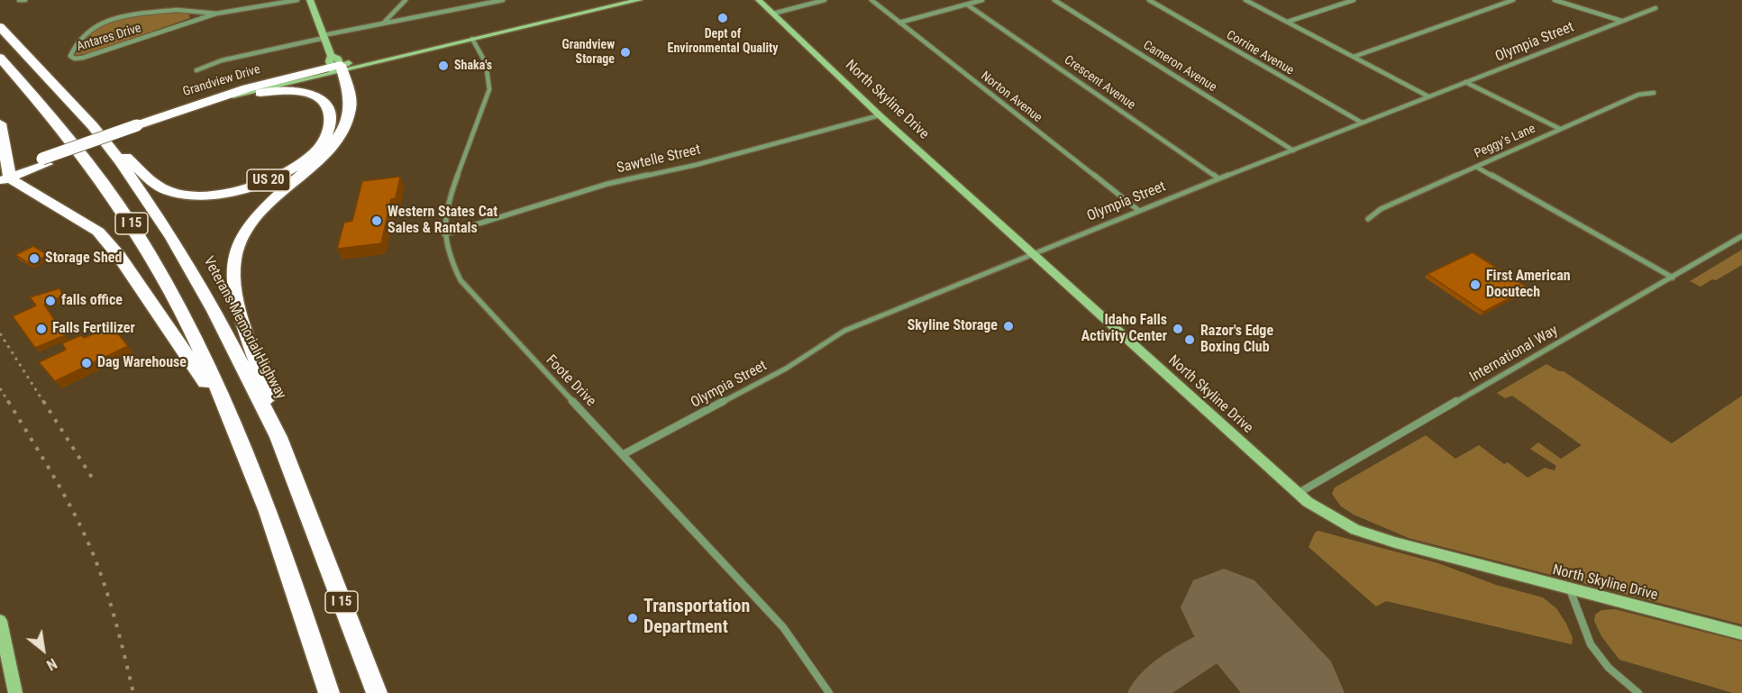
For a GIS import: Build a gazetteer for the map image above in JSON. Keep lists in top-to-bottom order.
{
  "streets": {
    "highway": [
      "Grandview Drive",
      "US 20",
      "I 15",
      "Veterans Memorial Highway"
    ],
    "main road": ["North Skyline Drive"],
    "street": [
      "Antares Drive",
      "Olympia Street",
      "Corrine Avenue",
      "Cameron Avenue",
      "Crescent Avenue",
      "Norton Avenue",
      "Peggy's Lane",
      "Sawtelle Street",
      "International Way",
      "Foote Drive"
    ]
  },
  "crossings": [
    ["Olympia Street", "Corrine Avenue"],
    ["Olympia Street", "Cameron Avenue"],
    ["Olympia Street", "Crescent Avenue"],
    ["Olympia Street", "Norton Avenue"],
    ["Olympia Street", "North Skyline Drive"],
    ["Olympia Street", "Foote Drive"],
    ["Grandview Drive", "US 20"],
    ["Grandview Drive", "Foote Drive"],
    ["North Skyline Drive", "Sawtelle Street"],
    ["North Skyline Drive", "International Way"],
    ["Sawtelle Street", "Foote Drive"],
    ["US 20", "Veterans Memorial Highway"]
  ],
  "places": [
    "Dept of Environmental Quality",
    "Grandview Storage",
    "Shaka's",
    "Western States Cat Sales & Rantals",
    "Storage Shed",
    "First American Docutech",
    "falls office",
    "Skyline Storage",
    "Falls Fertilizer",
    "Idaho Falls Activity Center",
    "Razor's Edge Boxing Club",
    "Dag Warehouse",
    "Transportation Department"
  ],
  "north": "bottom right"
}
